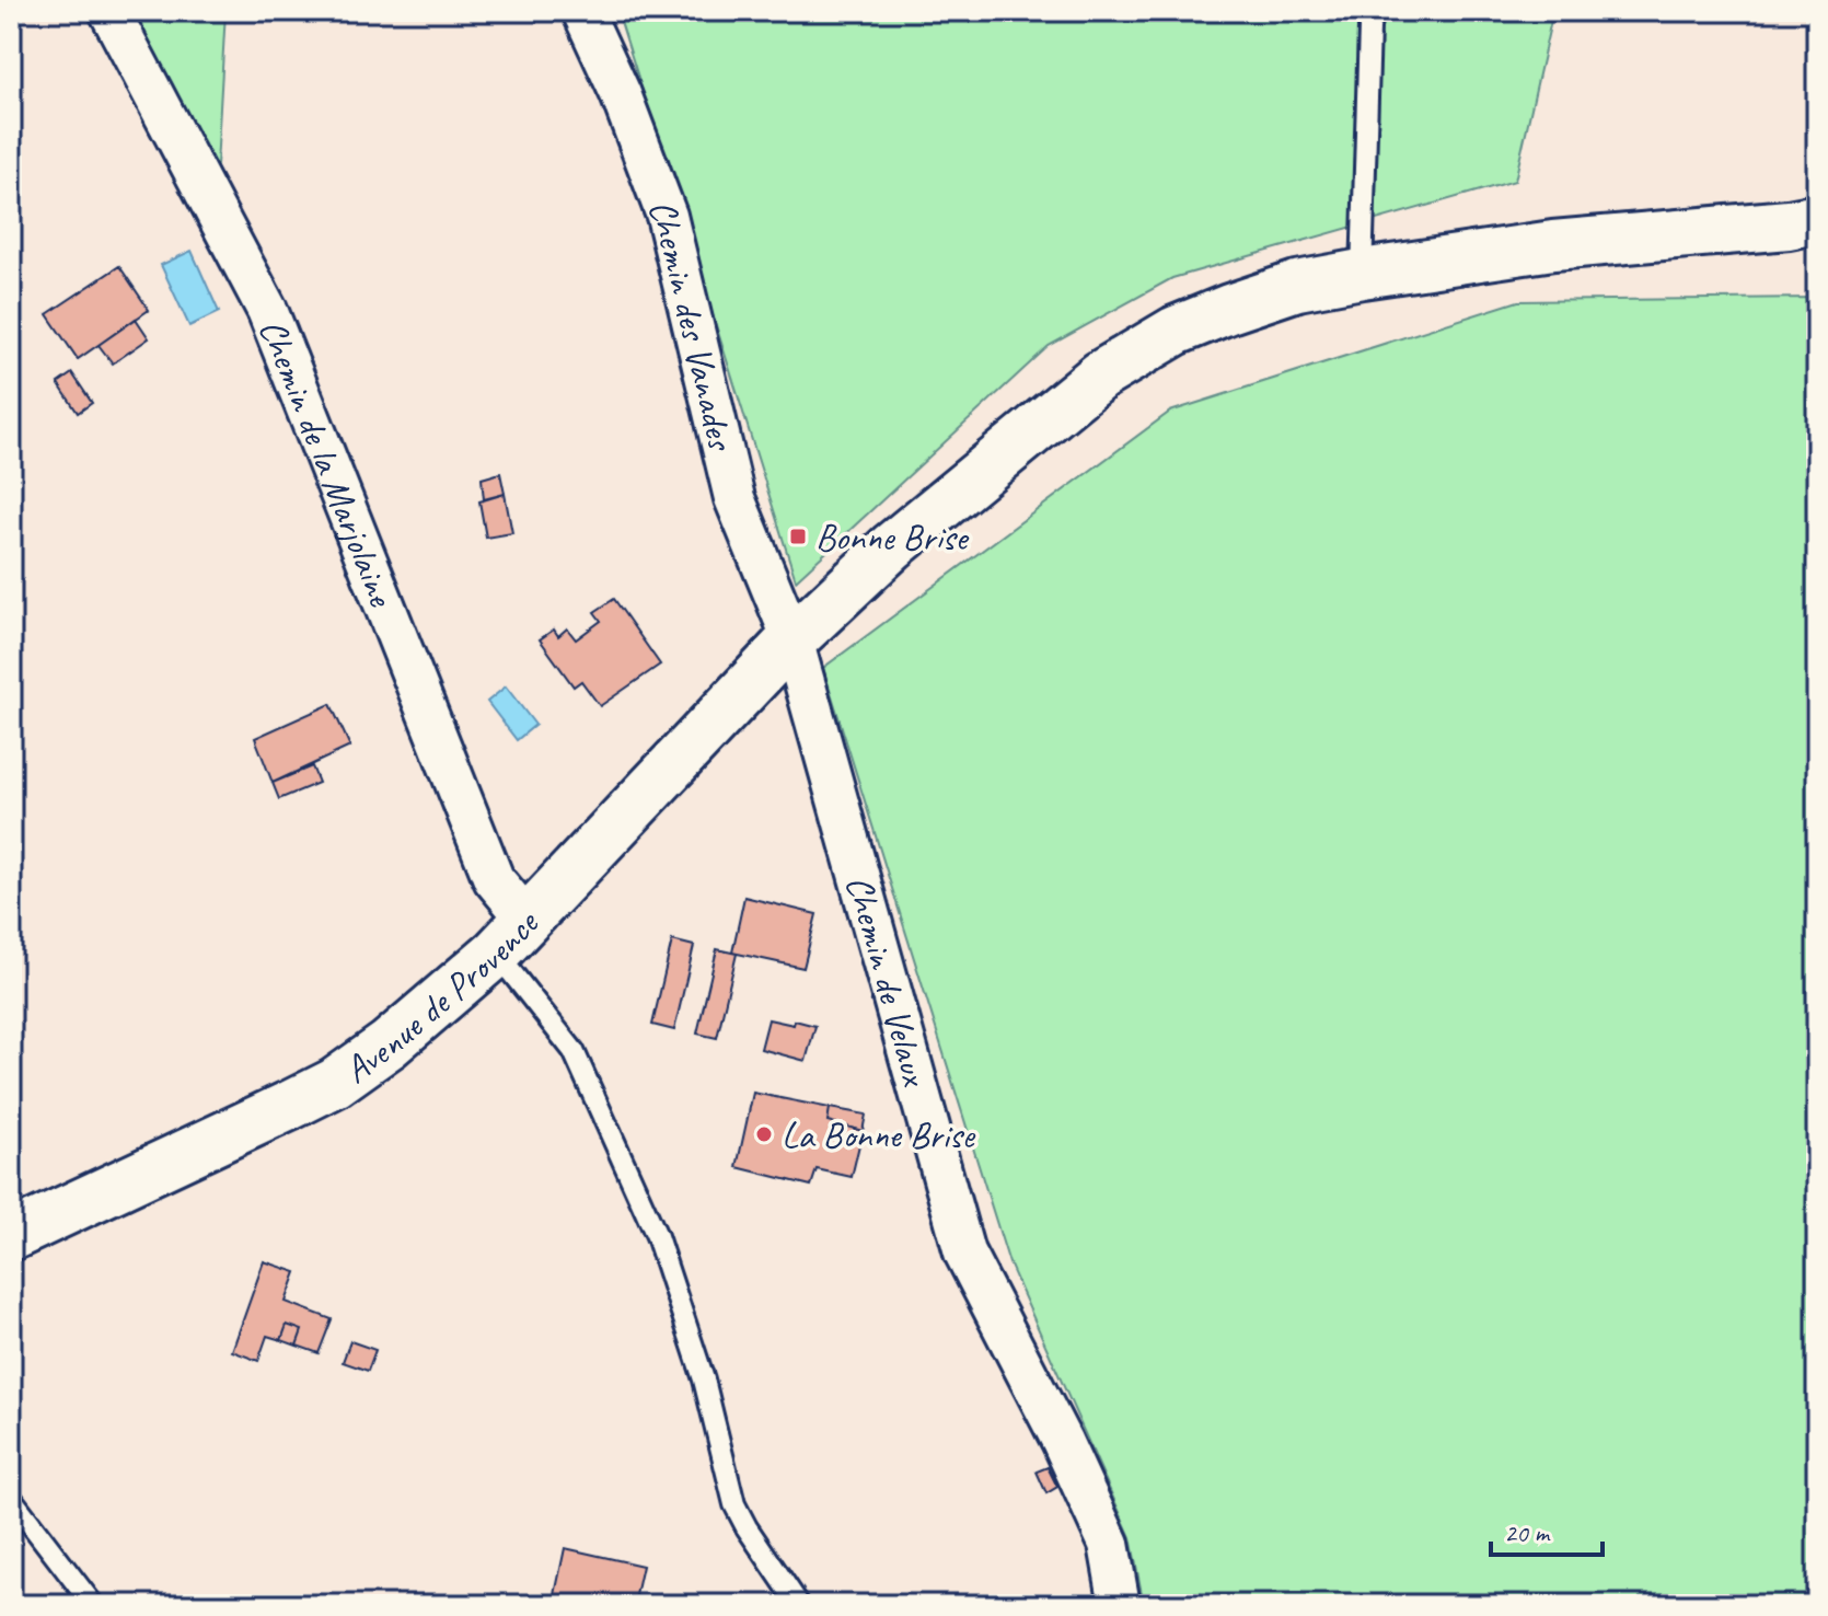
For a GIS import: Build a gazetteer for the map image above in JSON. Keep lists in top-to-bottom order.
{
  "streets": {
    "street": [
      "Chemin des Vanades",
      "Chemin de la Marjolaine",
      "Chemin de Velaux",
      "Avenue de Provence"
    ]
  },
  "crossings": [
    ["Chemin des Vanades", "Chemin de Velaux"],
    ["Chemin des Vanades", "Avenue de Provence"],
    ["Chemin de la Marjolaine", "Avenue de Provence"],
    ["Chemin de Velaux", "Avenue de Provence"]
  ],
  "places": {
    "transit": ["Bonne Brise"],
    "other": ["La Bonne Brise"]
  },
  "scale_bar": "20 m"
}
